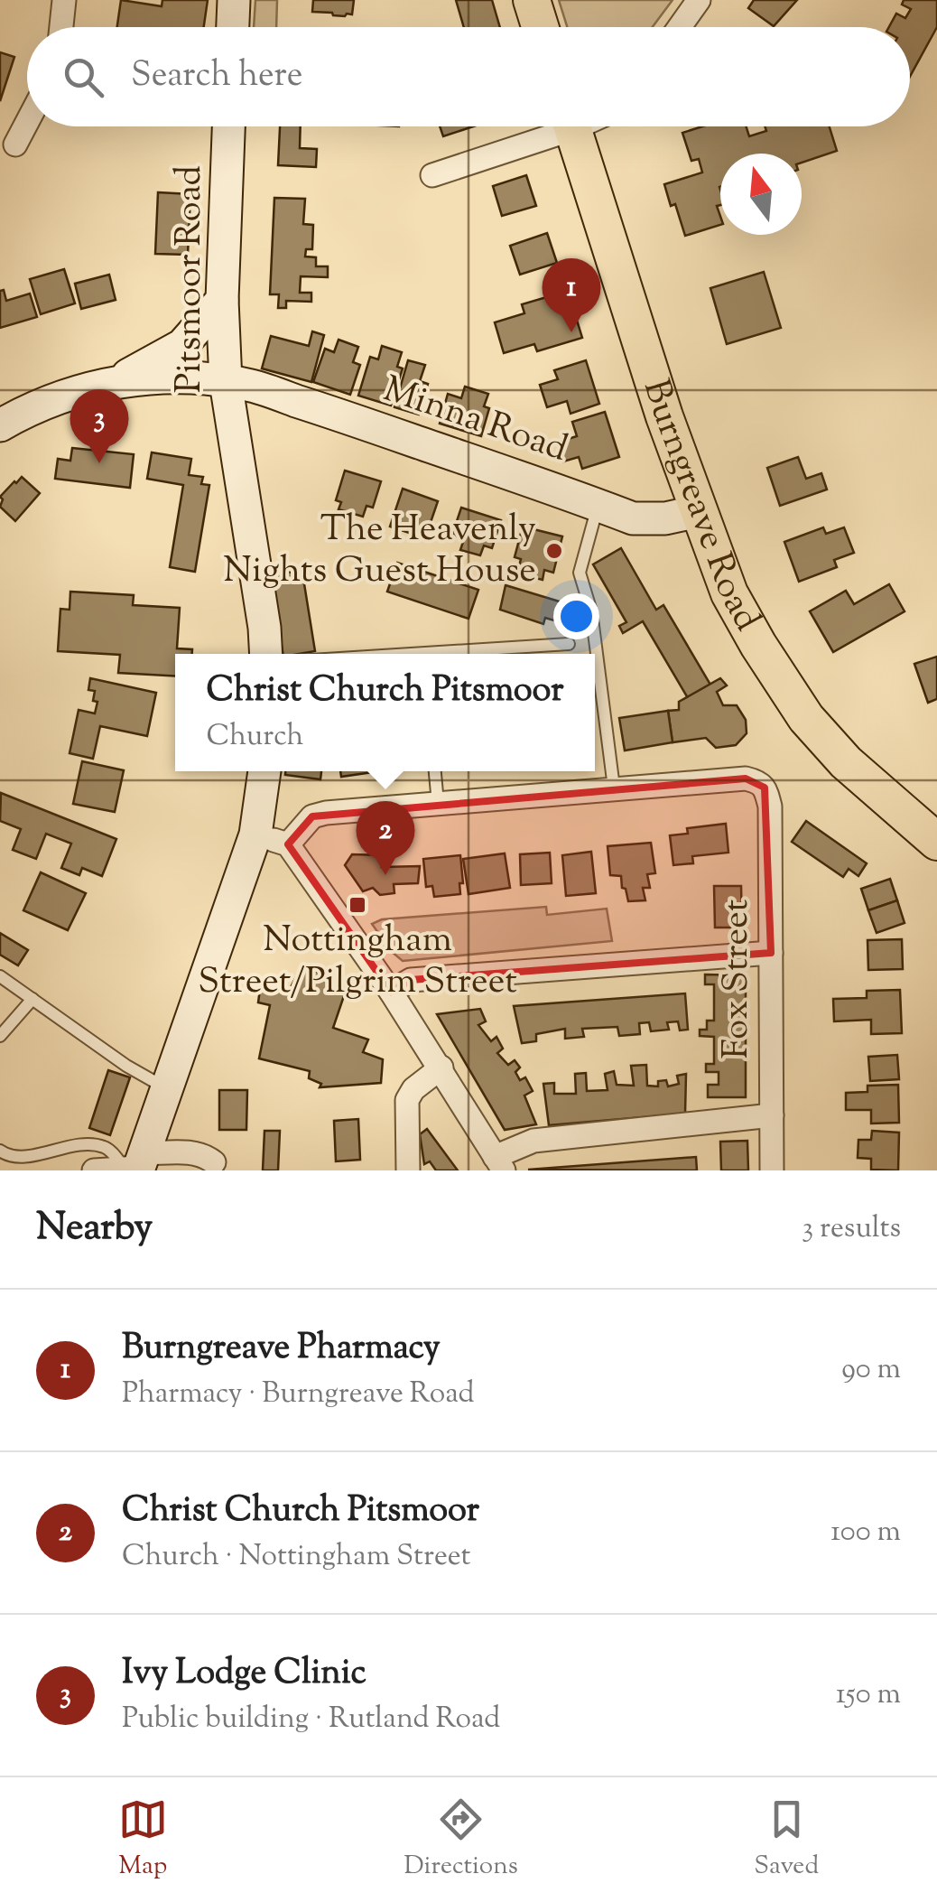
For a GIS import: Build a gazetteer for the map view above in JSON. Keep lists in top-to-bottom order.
{
  "streets": {
    "main road": ["Pitsmoor Road", "Minna Road", "Burngreave Road"],
    "street": ["Fox Street"]
  },
  "crossings": [
    ["Pitsmoor Road", "Minna Road"],
    ["Minna Road", "Burngreave Road"]
  ],
  "places": {
    "other": ["The Heavenly Nights Guest House"],
    "transit": ["Nottingham Street/Pilgrim Street"]
  },
  "north": "top",
  "page": {
    "search": "Search here",
    "pins": ["1", "3", "2"],
    "popup": ["Christ Church Pitsmoor", "Church"],
    "heading": ["Nearby", "3 results"],
    "list": [
      {
        "mark": "1",
        "name": "Burngreave Pharmacy",
        "note": "Pharmacy · Burngreave Road",
        "value": "90 m"
      },
      {
        "mark": "2",
        "name": "Christ Church Pitsmoor",
        "note": "Church · Nottingham Street",
        "value": "100 m"
      },
      {
        "mark": "3",
        "name": "Ivy Lodge Clinic",
        "note": "Public building · Rutland Road",
        "value": "150 m"
      }
    ],
    "nav": ["Map", "Directions", "Saved"]
  }
}
